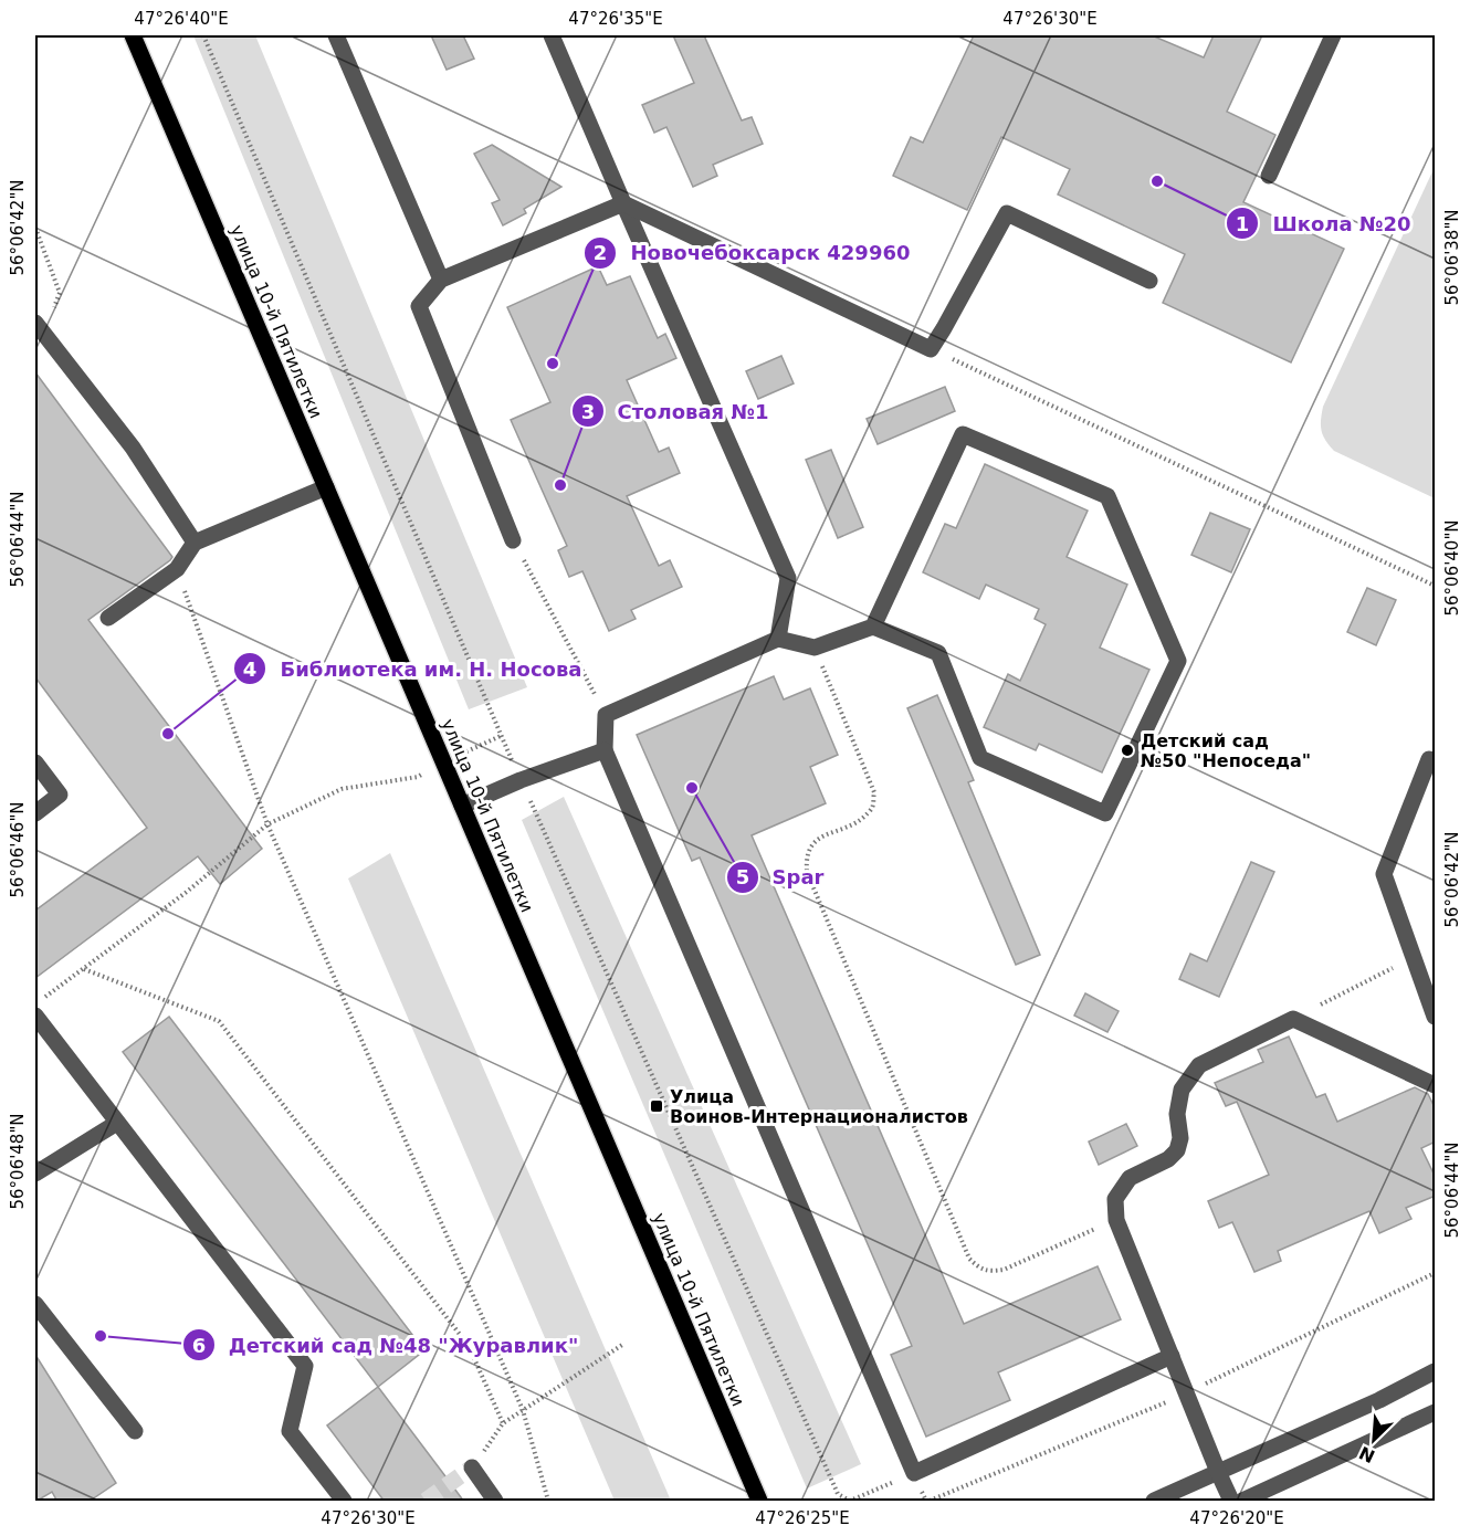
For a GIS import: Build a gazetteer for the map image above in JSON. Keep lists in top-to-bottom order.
{
  "streets": {
    "main road": ["улица 10-й Пятилетки"]
  },
  "places": {
    "other": [
      "Школа №20",
      "Новочебоксарск 429960",
      "Столовая №1",
      "Библиотека им. Н. Носова",
      "Детский сад №50 \"Непоседа\"",
      "Spar",
      "Детский сад №48 \"Журавлик\""
    ],
    "transit": ["Улица Воинов-Интернационалистов"]
  },
  "north": "bottom left",
  "coordinates": [
    "47°26'40\"E",
    "47°26'35\"E",
    "47°26'30\"E",
    "56°06'42\"N",
    "56°06'38\"N",
    "56°06'44\"N",
    "56°06'40\"N",
    "56°06'46\"N",
    "56°06'48\"N",
    "47°26'25\"E",
    "47°26'20\"E"
  ]
}
